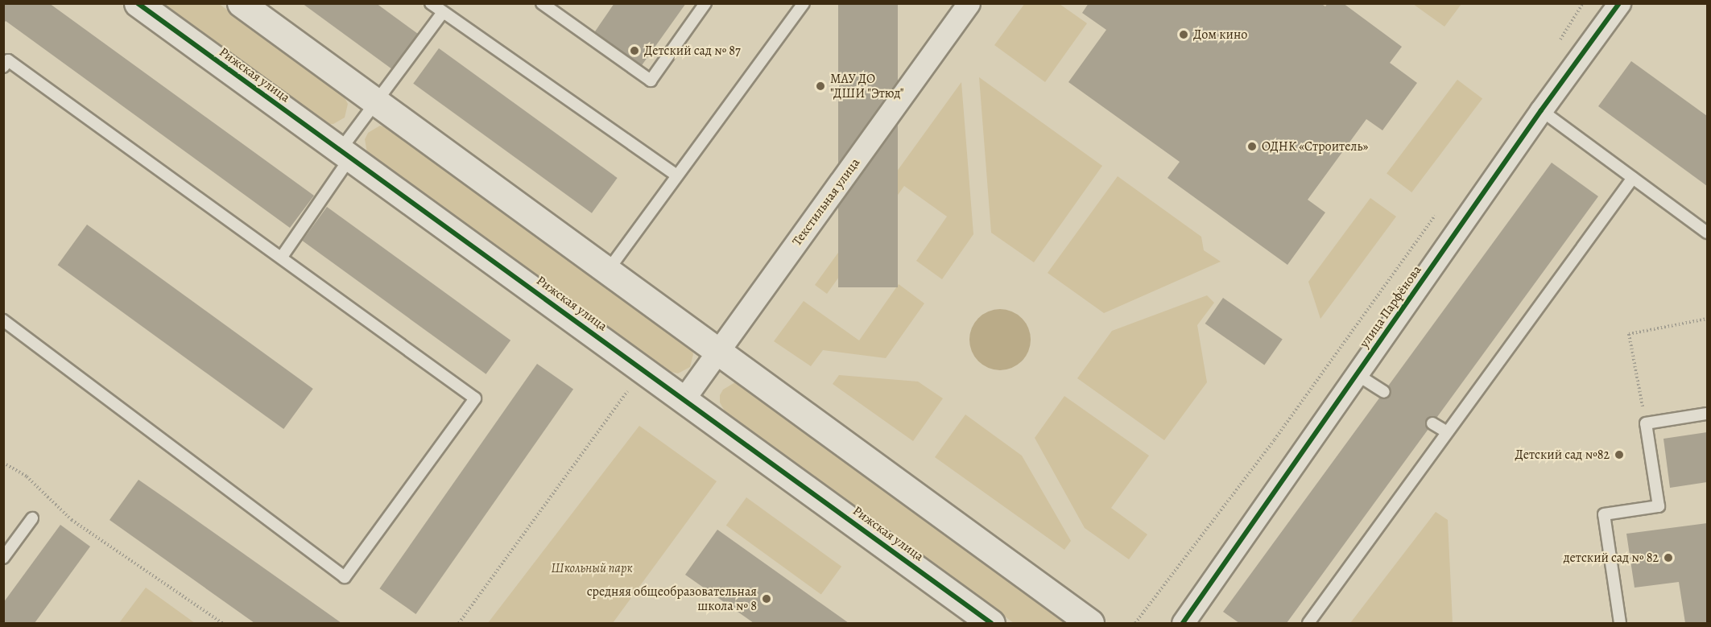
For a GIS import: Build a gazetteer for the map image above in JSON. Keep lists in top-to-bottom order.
{
  "streets": {
    "street": ["Рижская улица", "Текстильная улица", "улица Парфёнова"]
  },
  "crossings": [
    ["Рижская улица", "Текстильная улица"]
  ],
  "parks": ["Школьный парк"],
  "places": [
    "Дом кино",
    "Детский сад № 87",
    "МАУ ДО \"ДШИ \"Этюд\"",
    "ОДНК «Строитель»",
    "Детский сад №82",
    "детский сад № 82",
    "средняя общеобразовательная школа № 8"
  ]
}
